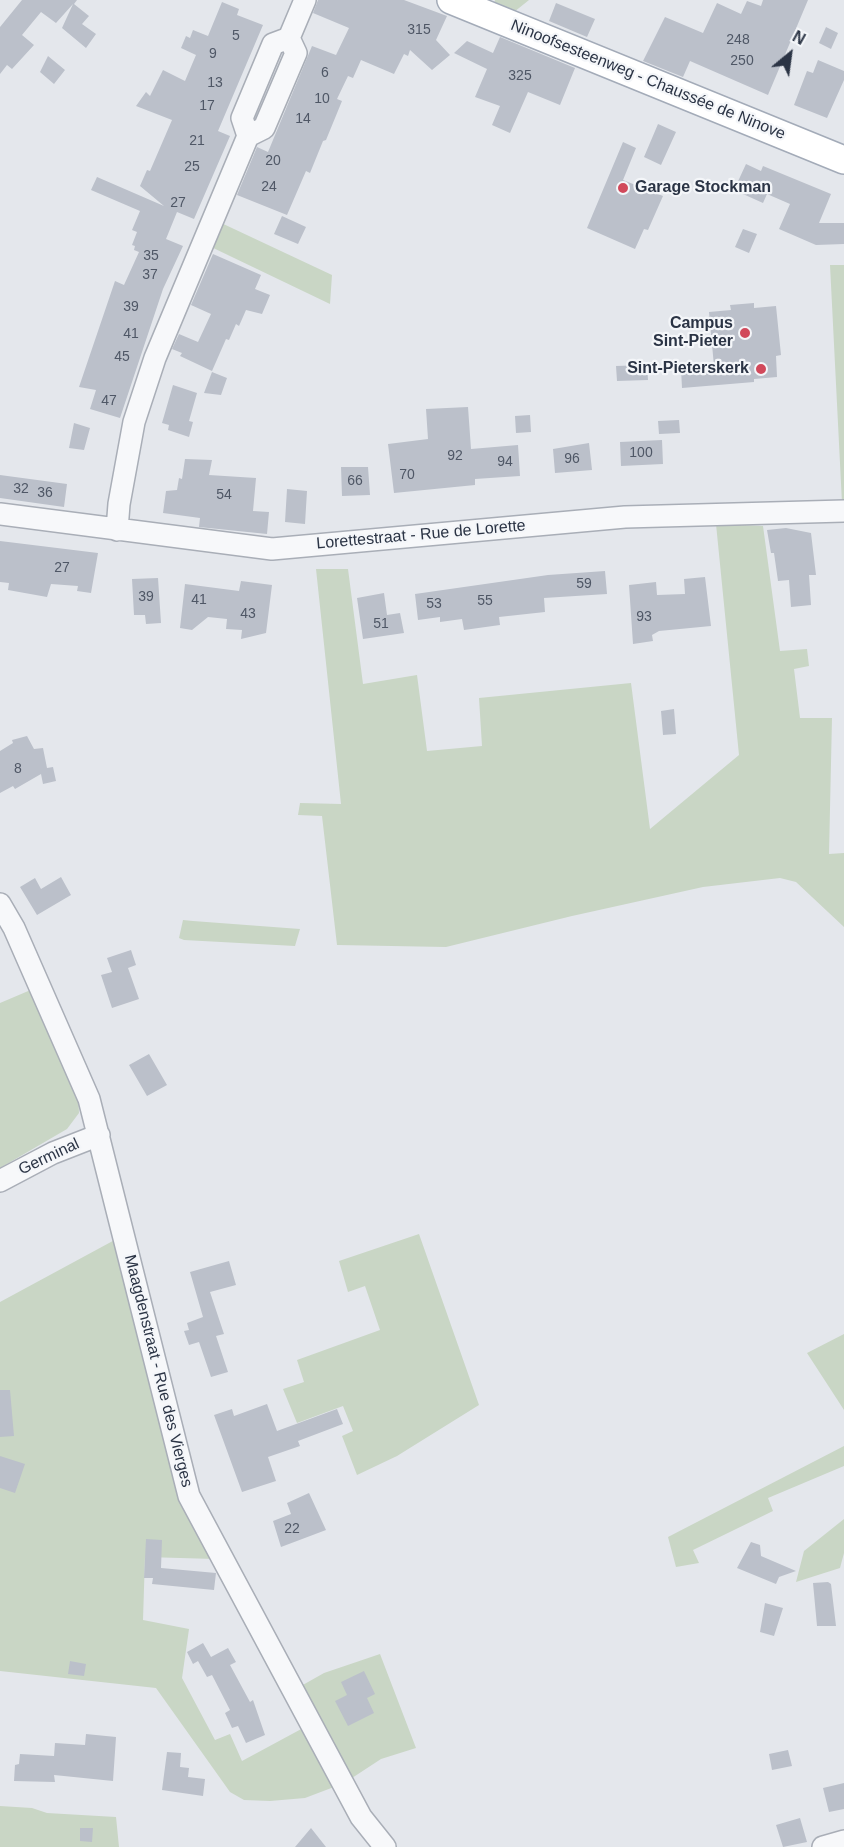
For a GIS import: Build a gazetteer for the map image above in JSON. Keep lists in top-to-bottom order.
{
  "streets": {
    "main road": ["Ninoofsesteenweg - Chaussée de Ninove"],
    "street": ["Lorettestraat - Rue de Lorette", "Germinal", "Maagdenstraat - Rue des Vierges"]
  },
  "crossings": [
    ["Germinal", "Maagdenstraat - Rue des Vierges"]
  ],
  "places": ["Garage Stockman", "Campus Sint-Pieter", "Sint-Pieterskerk"],
  "house_numbers": [
    "315",
    "5",
    "248",
    "9",
    "250",
    "6",
    "325",
    "13",
    "10",
    "17",
    "14",
    "21",
    "20",
    "25",
    "24",
    "27",
    "35",
    "37",
    "39",
    "41",
    "45",
    "47",
    "100",
    "92",
    "96",
    "94",
    "70",
    "66",
    "32",
    "36",
    "54",
    "27",
    "59",
    "39",
    "41",
    "55",
    "53",
    "43",
    "93",
    "51",
    "8",
    "22"
  ],
  "north": "top right"
}
